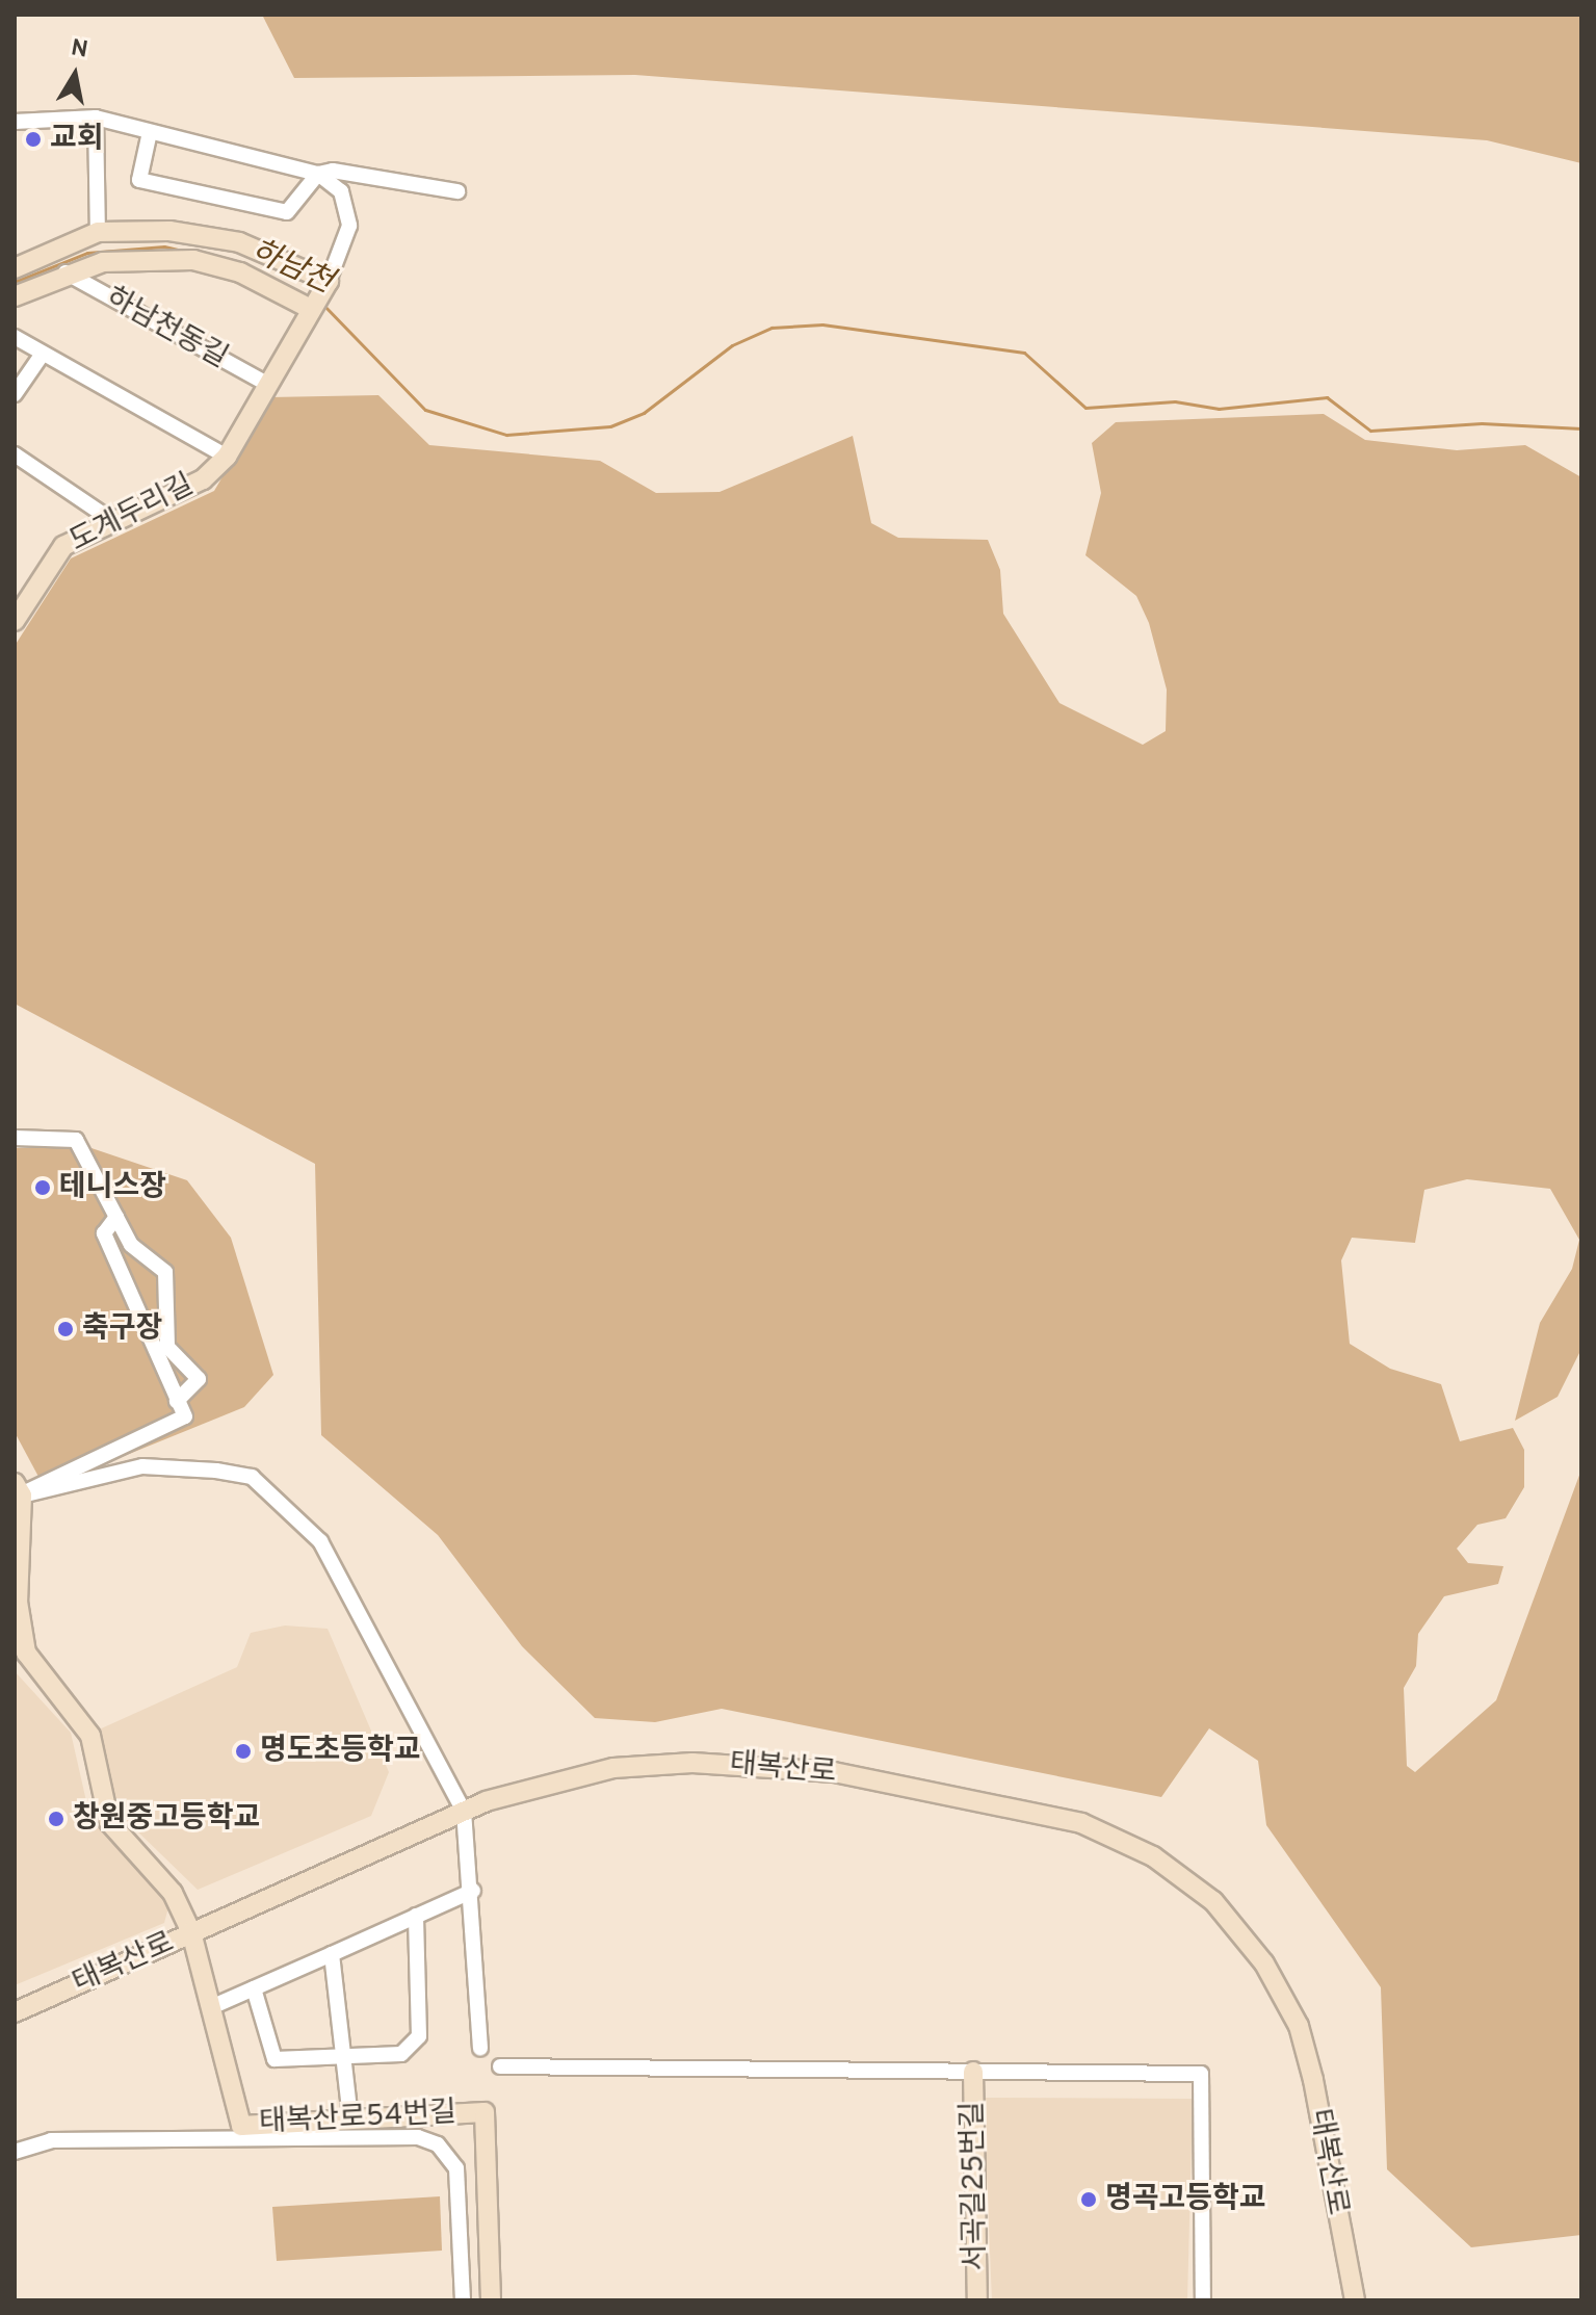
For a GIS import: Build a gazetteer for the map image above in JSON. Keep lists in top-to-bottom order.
{
  "streets": {
    "street": [
      "하남천동길",
      "도계두리길",
      "태복산로",
      "태복산로54번길",
      "서곡길25번길"
    ]
  },
  "crossings": [
    ["하남천동길", "도계두리길"],
    ["태복산로", "태복산로54번길"]
  ],
  "water": ["하남천"],
  "places": [
    "교회",
    "테니스장",
    "축구장",
    "명도초등학교",
    "창원중고등학교",
    "명곡고등학교"
  ],
  "north": "top"
}
